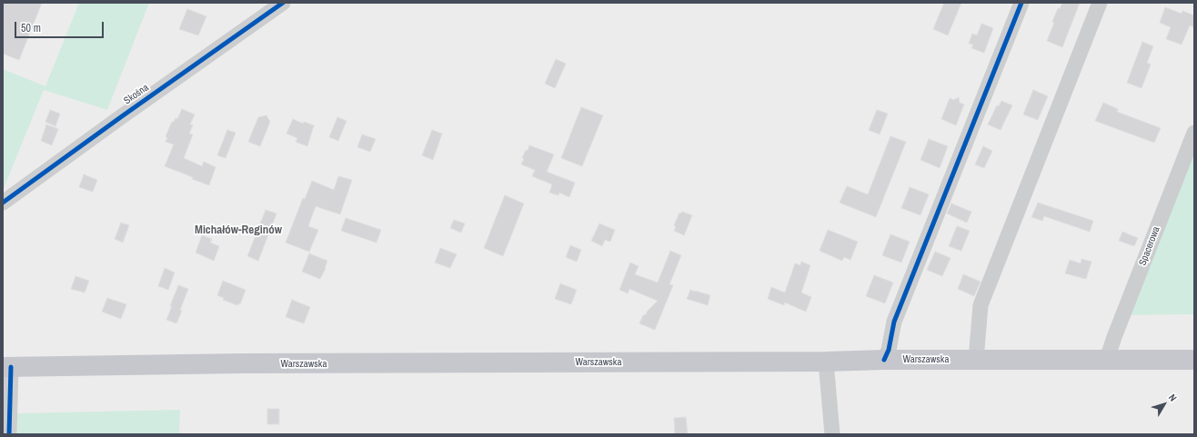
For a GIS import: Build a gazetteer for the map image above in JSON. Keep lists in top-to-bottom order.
{
  "streets": {
    "main road": ["Warszawska"],
    "street": ["Skośna", "Spacerowa"]
  },
  "crossings": [
    ["Spacerowa", "Warszawska"]
  ],
  "districts": ["Michałów-Reginów"],
  "scale_bar": "50 m",
  "north": "top right"
}
